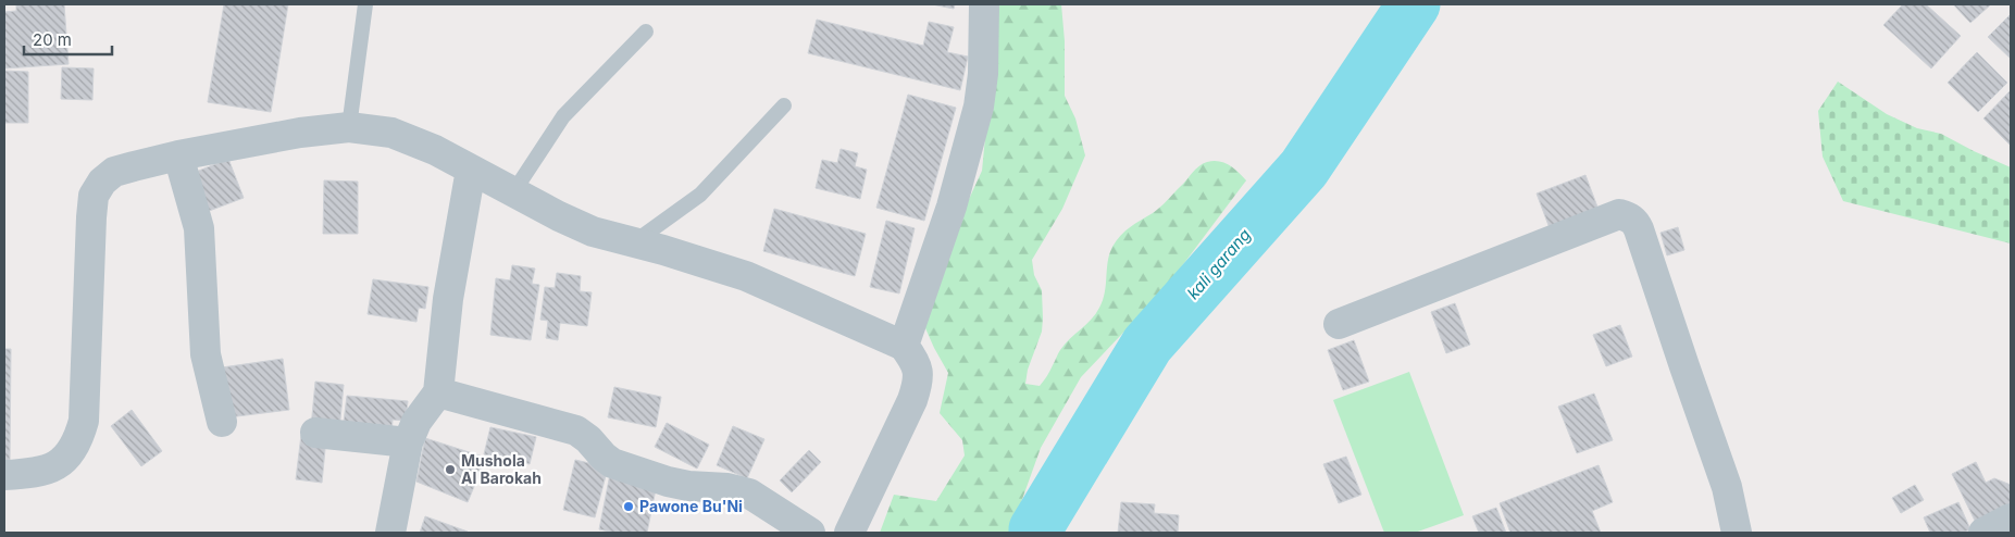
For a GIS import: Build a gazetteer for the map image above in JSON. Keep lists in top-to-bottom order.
{
  "water": ["kali garang"],
  "places": ["Mushola Al Barokah", "Pawone Bu'Ni"],
  "scale_bar": "20 m"
}
